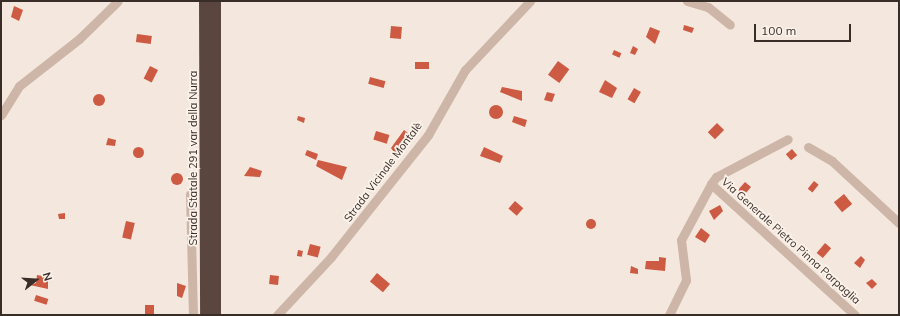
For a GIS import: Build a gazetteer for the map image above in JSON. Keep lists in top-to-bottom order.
{
  "streets": {
    "highway": ["Strada Statale 291 var della Nurra"],
    "street": ["Strada Vicinale Montalè", "Via Generale Pietro Pinna Parpaglia"]
  },
  "scale_bar": "100 m",
  "north": "right"
}
